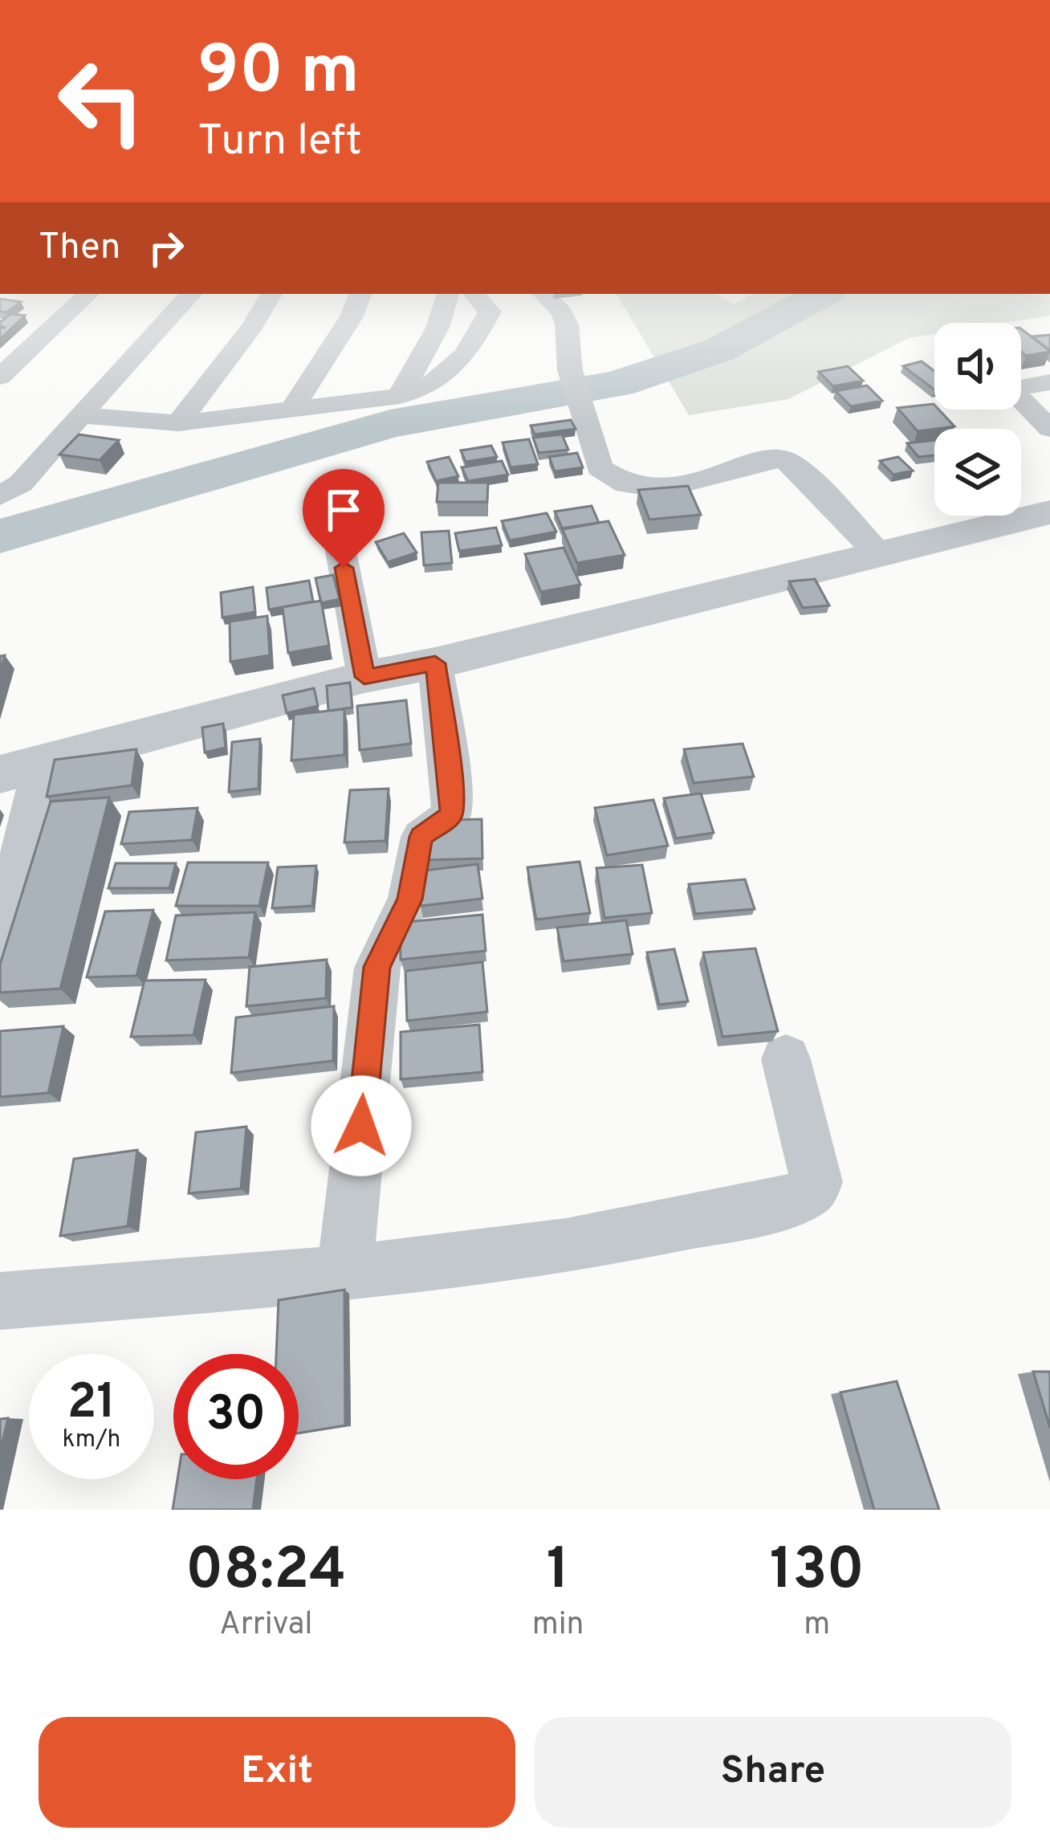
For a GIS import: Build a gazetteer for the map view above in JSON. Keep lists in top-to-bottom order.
{
  "page": {
    "turn": ["90 m", "Turn left"],
    "then": "Then",
    "speed": "21 km/h",
    "limit": "30",
    "eta": [
      "08:24",
      "Arrival",
      "1",
      "min",
      "130",
      "m"
    ],
    "buttons": ["Exit", "Share"]
  }
}
